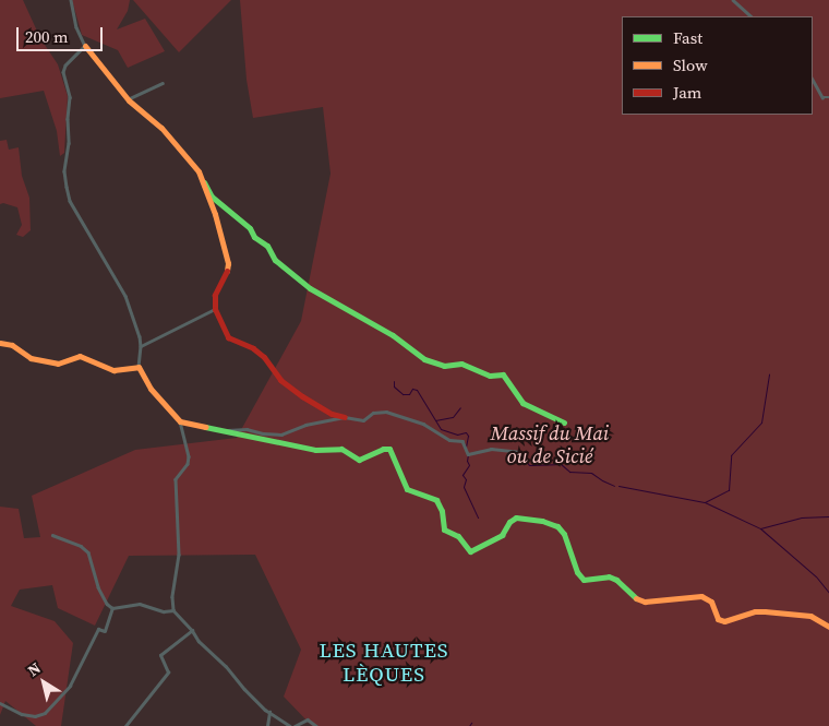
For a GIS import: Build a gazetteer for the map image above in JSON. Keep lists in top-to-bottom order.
{
  "districts": ["LES HAUTES LÈQUES"],
  "parks": ["Massif du Mai ou de Sicié"],
  "legend": ["Fast", "Slow", "Jam"],
  "scale_bar": "200 m",
  "north": "top left"
}
